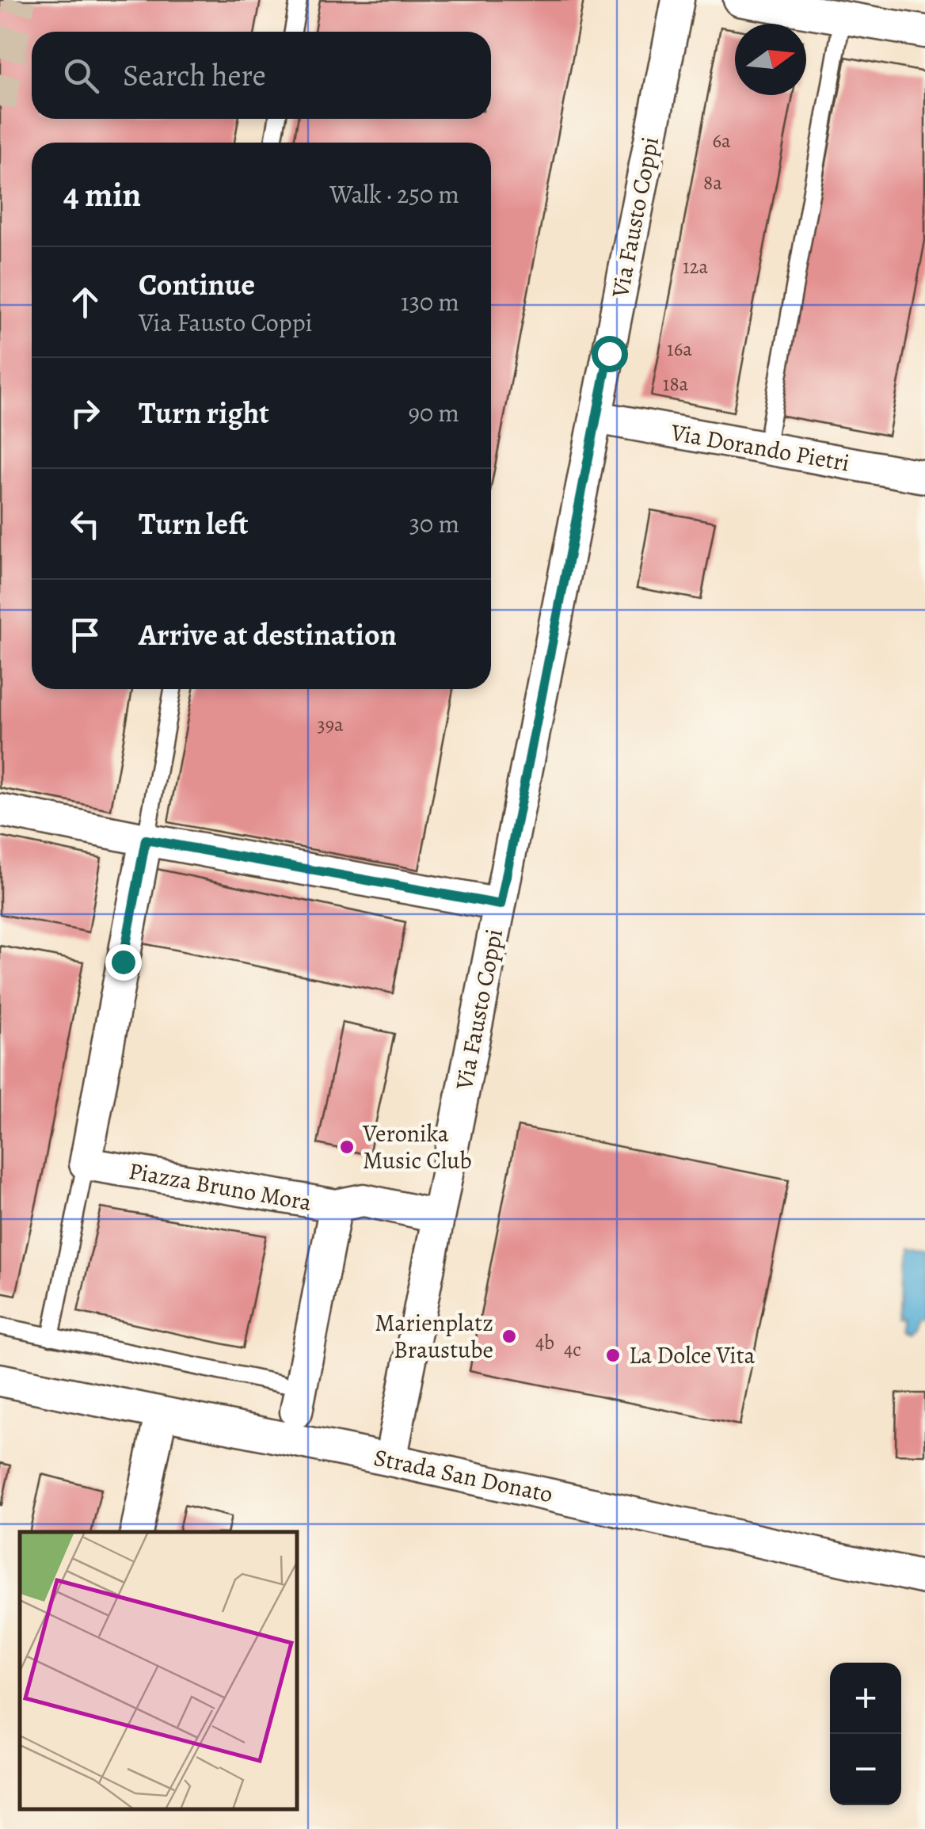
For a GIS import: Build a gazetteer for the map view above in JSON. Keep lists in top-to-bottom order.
{
  "streets": {
    "street": [
      "Via Fausto Coppi",
      "Via Dorando Pietri",
      "Piazza Bruno Mora",
      "Strada San Donato"
    ]
  },
  "crossings": [
    ["Via Fausto Coppi", "Via Dorando Pietri"],
    ["Via Fausto Coppi", "Strada San Donato"]
  ],
  "places": ["Veronika Music Club", "Marienplatz Braustube", "La Dolce Vita"],
  "house_numbers": [
    "6a",
    "8a",
    "12a",
    "16a",
    "18a",
    "39a",
    "4b",
    "4c"
  ],
  "north": "right",
  "page": {
    "search": "Search here",
    "heading": ["4 min", "Walk · 250 m"],
    "list": [
      ["Continue", "Via Fausto Coppi", "130 m"],
      ["Turn right", "90 m"],
      ["Turn left", "30 m"],
      "Arrive at destination"
    ],
    "map_buttons": ["+", "−"]
  }
}
